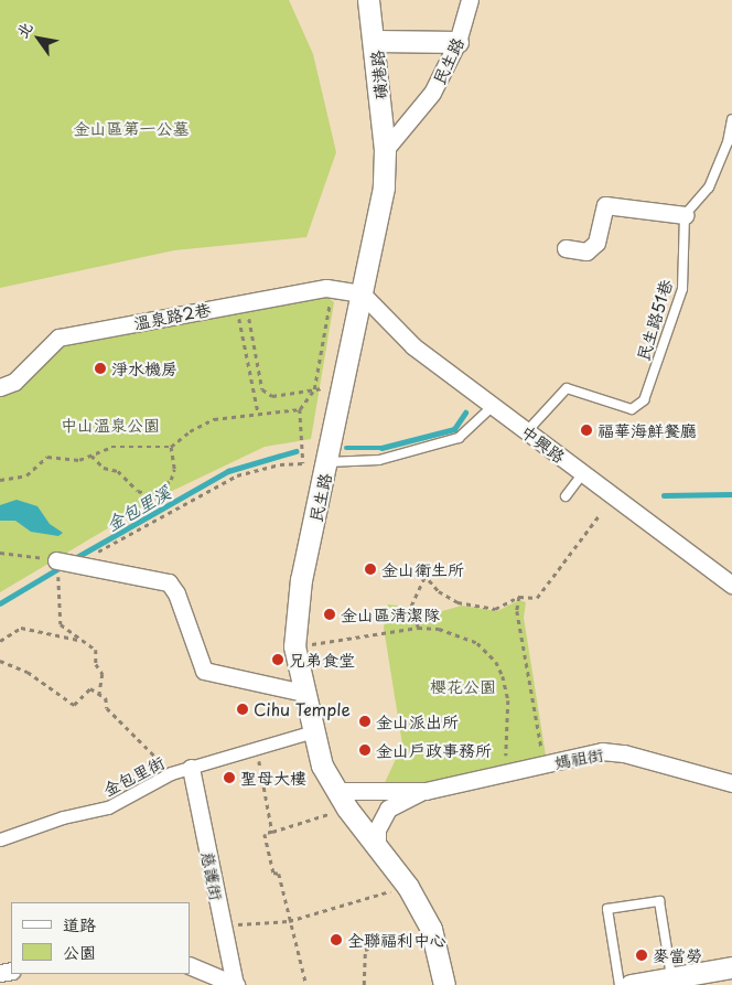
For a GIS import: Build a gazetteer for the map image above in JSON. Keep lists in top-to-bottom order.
{
  "streets": {
    "street": [
      "民生路",
      "磺港路",
      "溫泉路2巷",
      "中興路",
      "媽祖街",
      "金包里街",
      "慈護街"
    ],
    "lane": ["民生路51巷"]
  },
  "crossings": [
    ["民生路", "磺港路"],
    ["民生路", "溫泉路2巷"],
    ["民生路", "中興路"],
    ["民生路", "媽祖街"],
    ["民生路", "金包里街"],
    ["溫泉路2巷", "中興路"],
    ["民生路51巷", "中興路"],
    ["金包里街", "慈護街"]
  ],
  "water": ["金包里溪"],
  "parks": ["金山區第一公墓", "中山溫泉公園", "櫻花公園"],
  "places": [
    "淨水機房",
    "福華海鮮餐廳",
    "金山衛生所",
    "金山區清潔隊",
    "兄弟食堂",
    "Cihu Temple",
    "金山派出所",
    "金山戶政事務所",
    "聖母大樓",
    "全聯福利中心",
    "麥當勞"
  ],
  "legend": ["道路", "公園"],
  "north": "top left"
}
